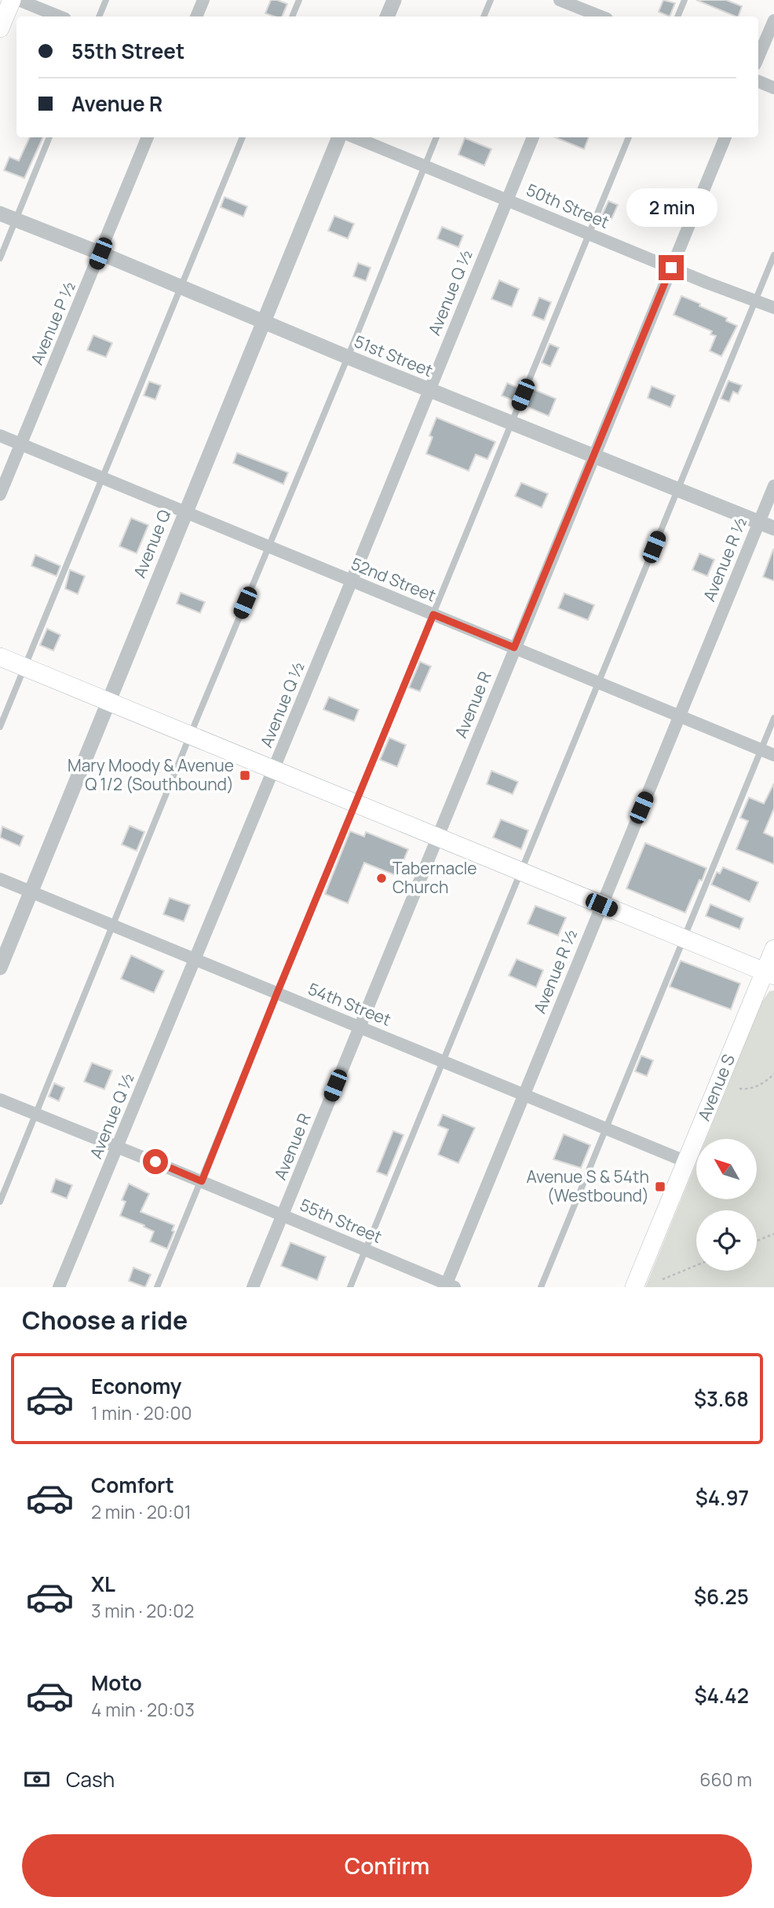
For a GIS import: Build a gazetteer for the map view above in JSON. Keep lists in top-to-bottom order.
{
  "streets": {
    "main road": ["Avenue S"],
    "street": [
      "50th Street",
      "Avenue Q ½",
      "Avenue P ½",
      "51st Street",
      "Avenue Q",
      "Avenue R ½",
      "52nd Street",
      "Avenue R",
      "54th Street",
      "55th Street"
    ]
  },
  "crossings": [
    ["50th Street", "Avenue Q ½"],
    ["50th Street", "Avenue R"],
    ["Avenue Q ½", "51st Street"],
    ["Avenue Q ½", "52nd Street"],
    ["Avenue Q ½", "54th Street"],
    ["Avenue Q ½", "55th Street"],
    ["Avenue P ½", "51st Street"],
    ["Avenue P ½", "52nd Street"],
    ["51st Street", "Avenue Q"],
    ["51st Street", "Avenue R ½"],
    ["51st Street", "Avenue R"],
    ["Avenue Q", "52nd Street"],
    ["Avenue Q", "54th Street"],
    ["Avenue R ½", "52nd Street"],
    ["Avenue R ½", "54th Street"],
    ["Avenue R ½", "55th Street"],
    ["52nd Street", "Avenue R"],
    ["Avenue R", "54th Street"],
    ["Avenue R", "55th Street"],
    ["54th Street", "Avenue S"]
  ],
  "places": {
    "transit": ["Mary Moody & Avenue Q 1/2 (Southbound)", "Avenue S & 54th (Westbound)"],
    "other": ["Tabernacle Church"]
  },
  "north": "top left",
  "page": {
    "banner": ["55th Street", "Avenue R"],
    "bubble": "2 min",
    "heading": "Choose a ride",
    "list": [
      {
        "name": "Economy",
        "note": "1 min · 20:00",
        "value": "$3.68"
      },
      {
        "name": "Comfort",
        "note": "2 min · 20:01",
        "value": "$4.97"
      },
      {
        "name": "XL",
        "note": "3 min · 20:02",
        "value": "$6.25"
      },
      {
        "name": "Moto",
        "note": "4 min · 20:03",
        "value": "$4.42"
      }
    ],
    "pay": ["Cash", "660 m"],
    "buttons": "Confirm"
  }
}
